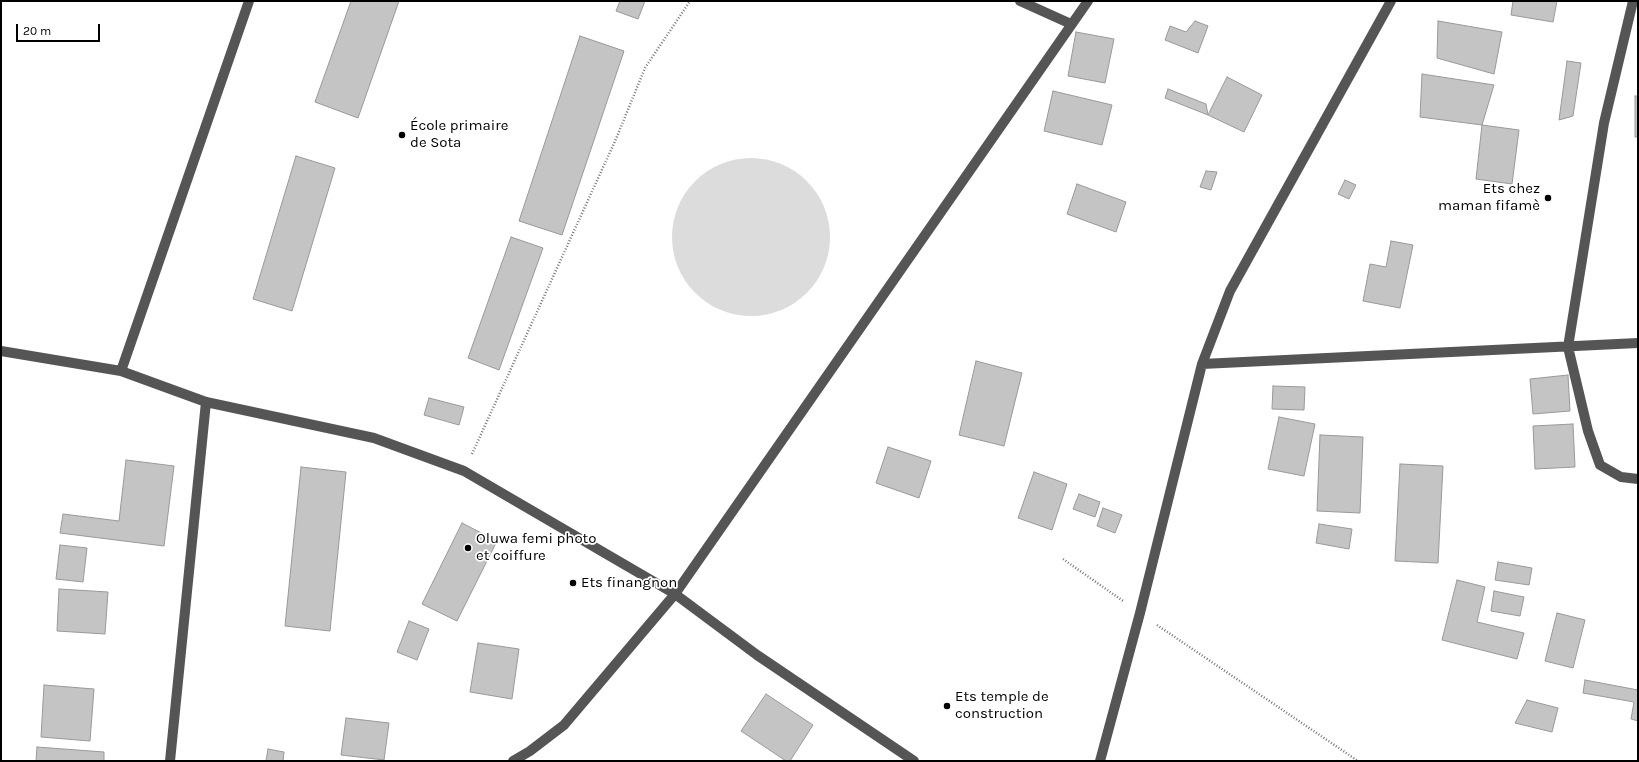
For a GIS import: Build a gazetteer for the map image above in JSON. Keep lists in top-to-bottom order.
{
  "places": [
    "École primaire de Sota",
    "Ets chez maman fifamè",
    "Oluwa femi photo et coiffure",
    "Ets finangnon",
    "Ets temple de construction"
  ],
  "scale_bar": "20 m"
}
